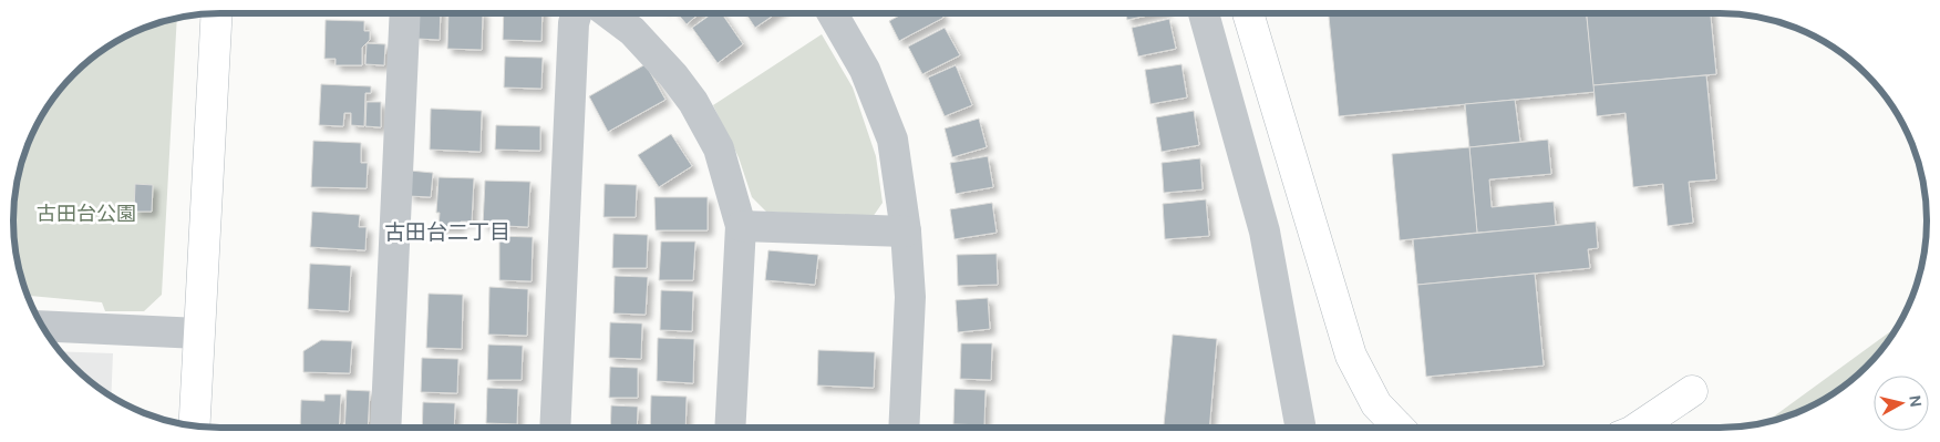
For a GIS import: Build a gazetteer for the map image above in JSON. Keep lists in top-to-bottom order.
{
  "districts": ["古田台二丁目"],
  "parks": ["古田台公園"],
  "north": "right"
}
